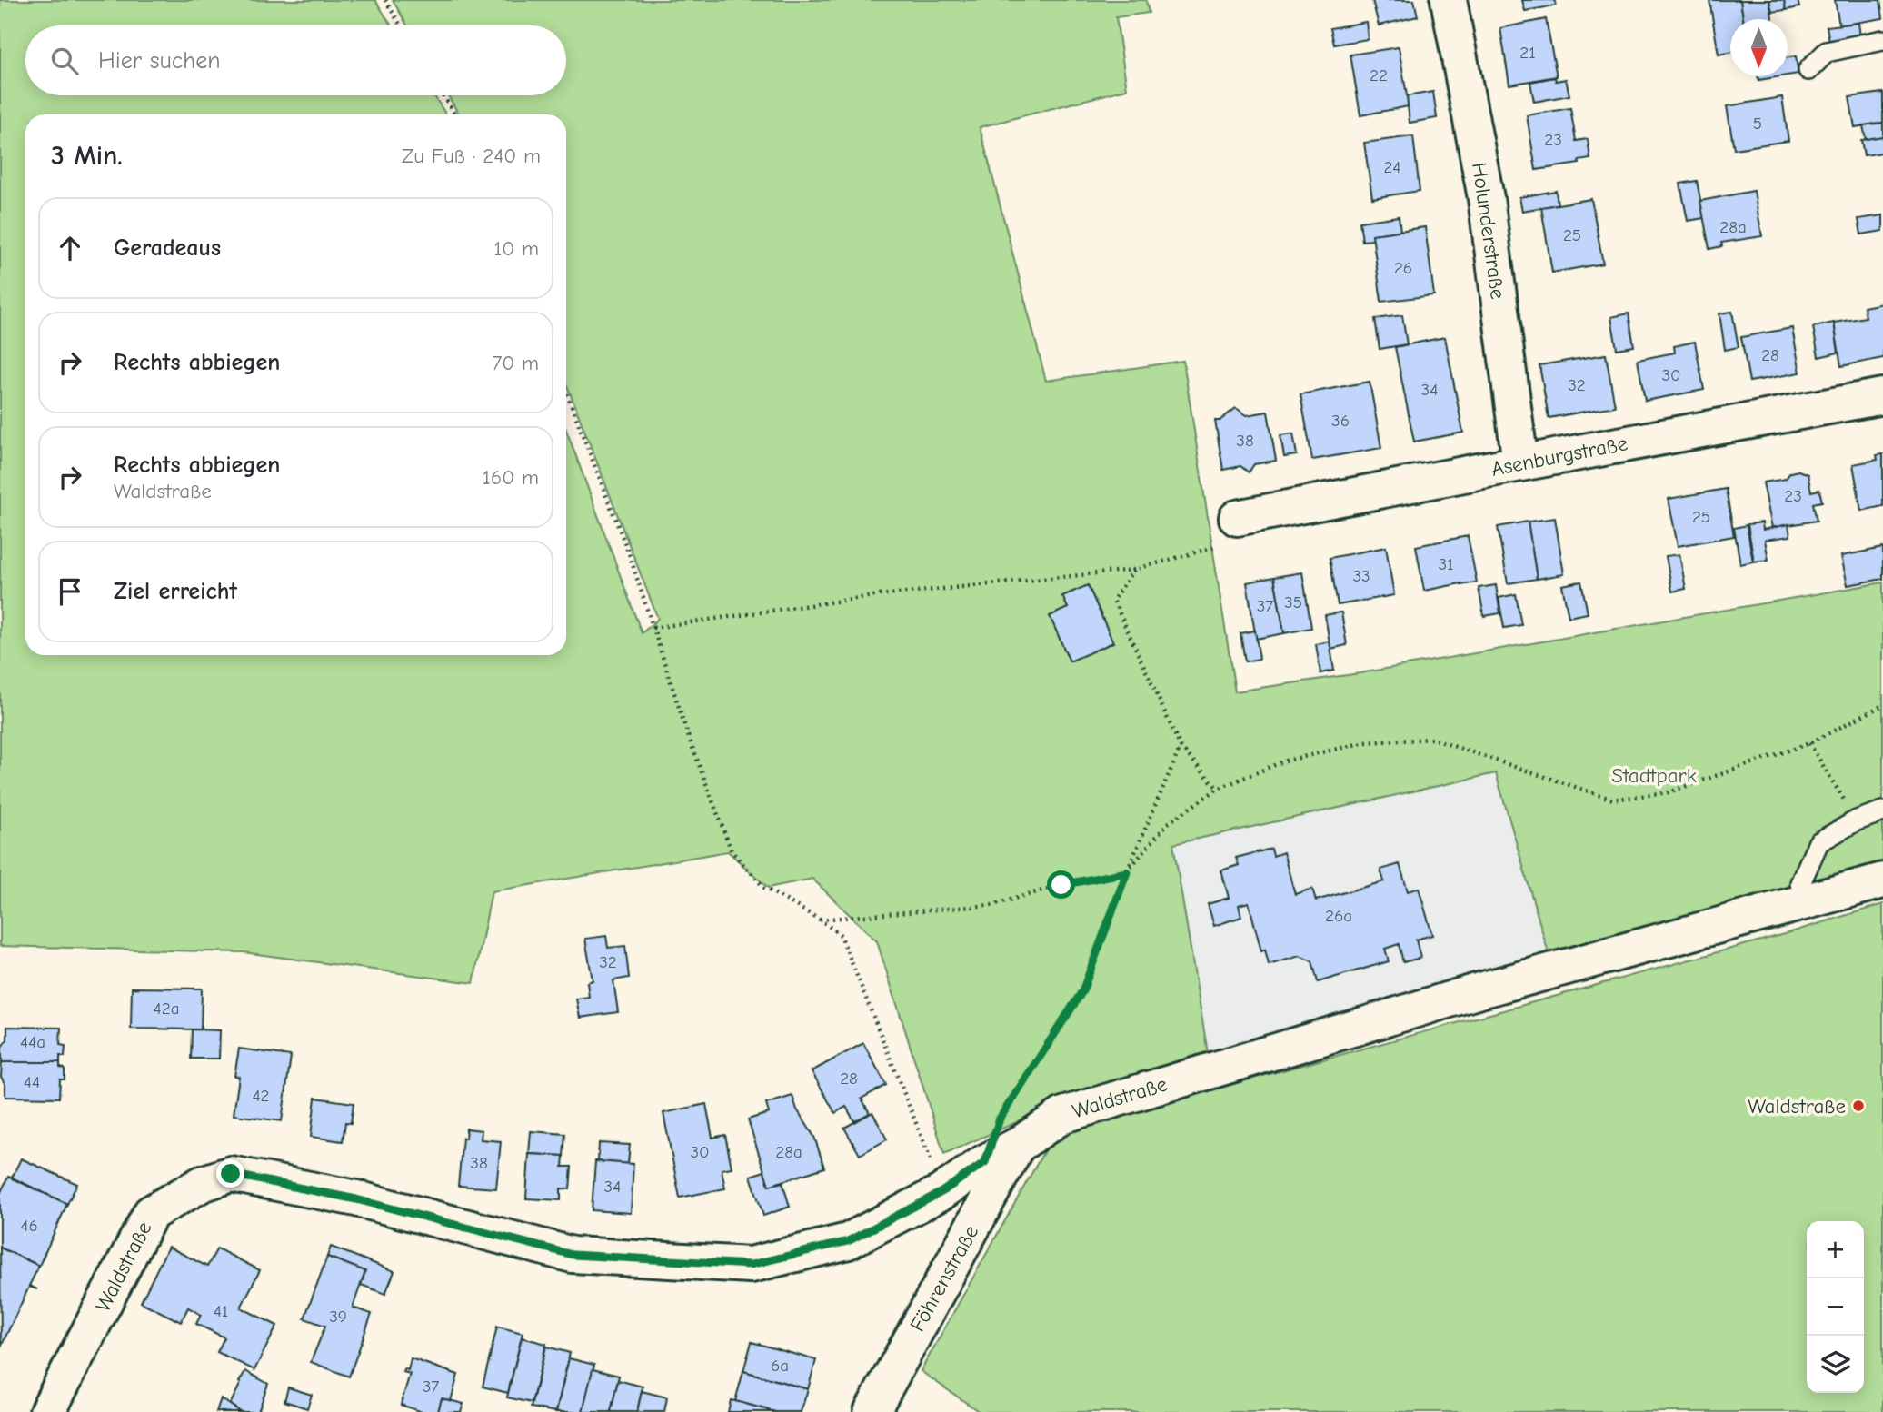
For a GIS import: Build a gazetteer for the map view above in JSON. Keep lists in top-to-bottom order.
{
  "streets": {
    "street": [
      "Holunderstraße",
      "Asenburgstraße",
      "Waldstraße",
      "Föhrenstraße"
    ]
  },
  "crossings": [
    ["Holunderstraße", "Asenburgstraße"],
    ["Waldstraße", "Föhrenstraße"]
  ],
  "parks": ["Stadtpark"],
  "places": ["Waldstraße"],
  "house_numbers": [
    "21",
    "22",
    "5",
    "23",
    "24",
    "28a",
    "25",
    "26",
    "28",
    "30",
    "32",
    "34",
    "36",
    "38",
    "23",
    "25",
    "31",
    "33",
    "35",
    "37",
    "26a",
    "32",
    "42a",
    "44a",
    "28",
    "44",
    "42",
    "30",
    "28a",
    "38",
    "34",
    "46",
    "41",
    "39",
    "6a",
    "37"
  ],
  "north": "bottom",
  "page": {
    "search": "Hier suchen",
    "heading": ["3 Min.", "Zu Fuß · 240 m"],
    "list": [
      ["Geradeaus", "10 m"],
      ["Rechts abbiegen", "70 m"],
      ["Rechts abbiegen", "Waldstraße", "160 m"],
      "Ziel erreicht"
    ],
    "map_buttons": ["+", "−"]
  }
}
